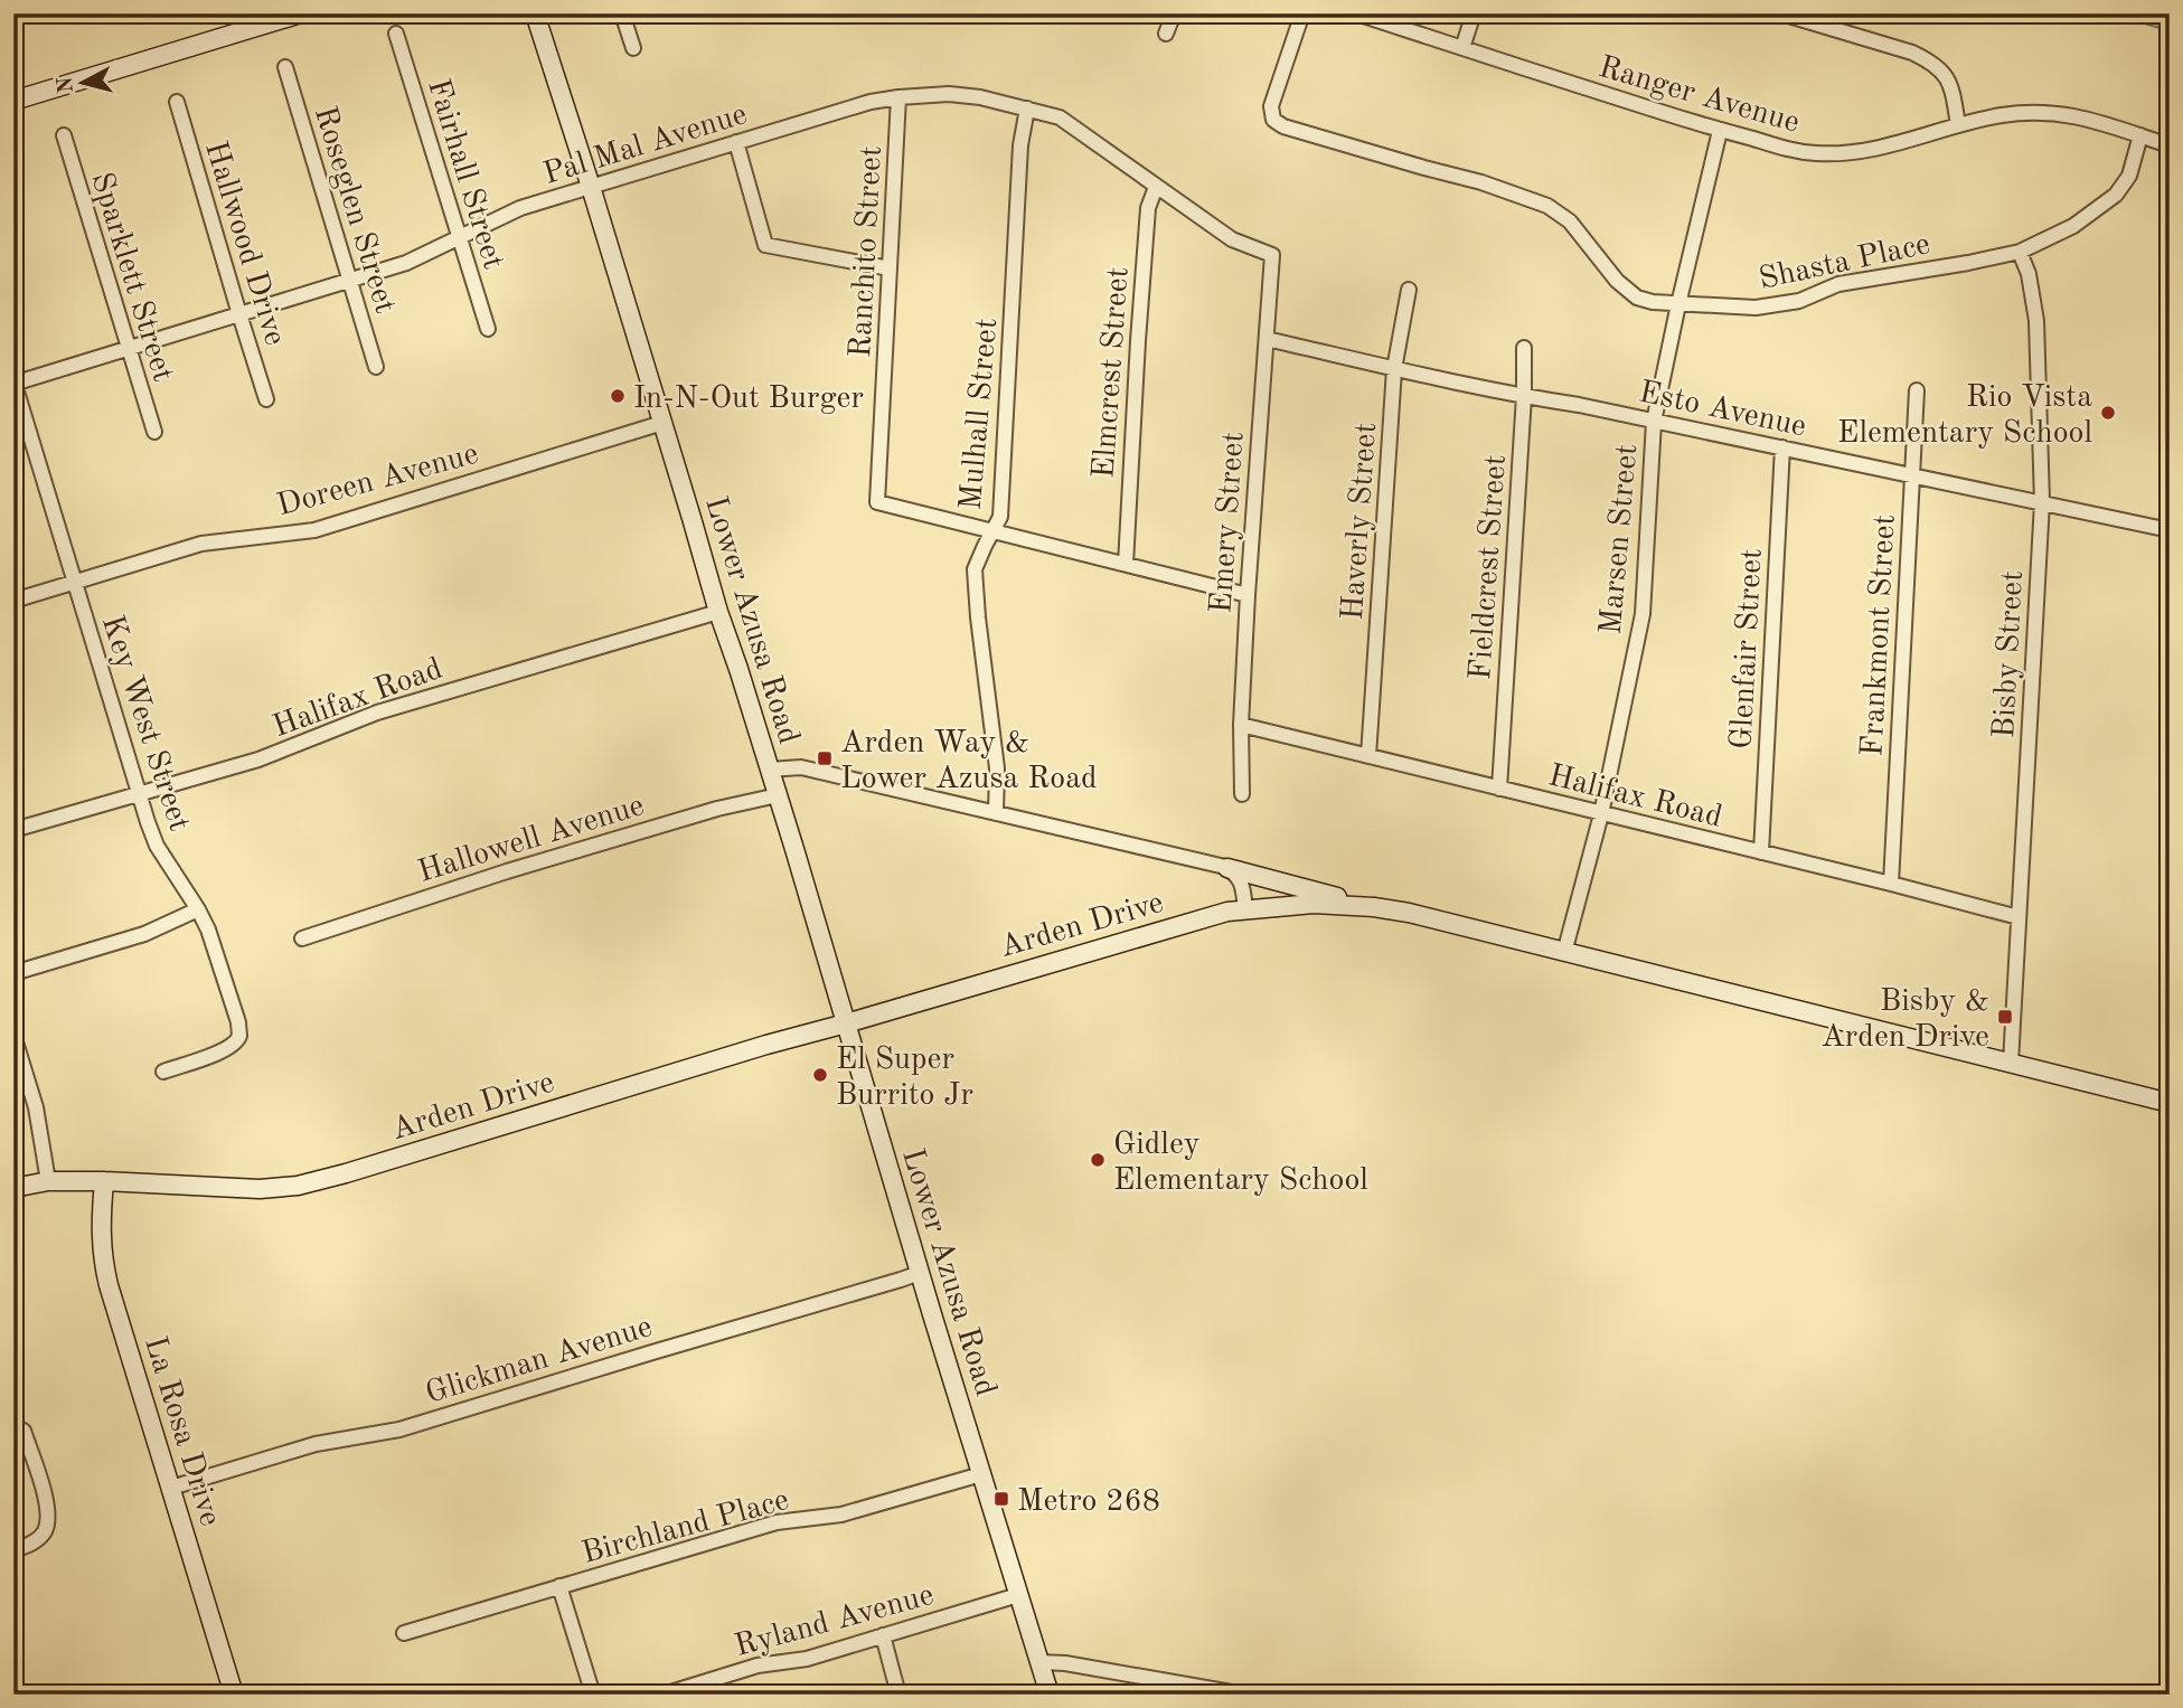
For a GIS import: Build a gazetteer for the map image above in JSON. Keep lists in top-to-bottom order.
{
  "streets": {
    "street": [
      "Ranger Avenue",
      "Pal Mal Avenue",
      "Fairhall Street",
      "Roseglen Street",
      "Hallwood Drive",
      "Ranchito Street",
      "Shasta Place",
      "Sparklett Street",
      "Elmcrest Street",
      "Esto Avenue",
      "Mulhall Street",
      "Doreen Avenue",
      "Haverly Street",
      "Emery Street",
      "Marsen Street",
      "Fieldcrest Street",
      "Lower Azusa Road",
      "Frankmont Street",
      "Glenfair Street",
      "Bisby Street",
      "Halifax Road",
      "Key West Street",
      "Hallowell Avenue",
      "Arden Drive",
      "Glickman Avenue",
      "La Rosa Drive",
      "Birchland Place",
      "Ryland Avenue"
    ]
  },
  "crossings": [
    ["Ranger Avenue", "Shasta Place"],
    ["Ranger Avenue", "Marsen Street"],
    ["Pal Mal Avenue", "Fairhall Street"],
    ["Pal Mal Avenue", "Roseglen Street"],
    ["Pal Mal Avenue", "Hallwood Drive"],
    ["Pal Mal Avenue", "Ranchito Street"],
    ["Pal Mal Avenue", "Sparklett Street"],
    ["Pal Mal Avenue", "Elmcrest Street"],
    ["Pal Mal Avenue", "Mulhall Street"],
    ["Pal Mal Avenue", "Emery Street"],
    ["Pal Mal Avenue", "Lower Azusa Road"],
    ["Pal Mal Avenue", "Key West Street"],
    ["Ranchito Street", "Mulhall Street"],
    ["Shasta Place", "Marsen Street"],
    ["Shasta Place", "Bisby Street"],
    ["Esto Avenue", "Haverly Street"],
    ["Esto Avenue", "Emery Street"],
    ["Esto Avenue", "Marsen Street"],
    ["Esto Avenue", "Fieldcrest Street"],
    ["Esto Avenue", "Frankmont Street"],
    ["Esto Avenue", "Glenfair Street"],
    ["Esto Avenue", "Bisby Street"],
    ["Doreen Avenue", "Lower Azusa Road"],
    ["Doreen Avenue", "Key West Street"],
    ["Haverly Street", "Halifax Road"],
    ["Emery Street", "Halifax Road"],
    ["Marsen Street", "Halifax Road"],
    ["Marsen Street", "Arden Drive"],
    ["Fieldcrest Street", "Halifax Road"],
    ["Lower Azusa Road", "Halifax Road"],
    ["Lower Azusa Road", "Hallowell Avenue"],
    ["Lower Azusa Road", "Arden Drive"],
    ["Lower Azusa Road", "Glickman Avenue"],
    ["Lower Azusa Road", "Birchland Place"],
    ["Lower Azusa Road", "Ryland Avenue"],
    ["Frankmont Street", "Halifax Road"],
    ["Glenfair Street", "Halifax Road"],
    ["Bisby Street", "Halifax Road"],
    ["Bisby Street", "Arden Drive"],
    ["Halifax Road", "Key West Street"],
    ["Arden Drive", "La Rosa Drive"],
    ["Glickman Avenue", "La Rosa Drive"]
  ],
  "places": {
    "other": [
      "In-N-Out Burger",
      "Rio Vista Elementary School",
      "El Super Burrito Jr",
      "Gidley Elementary School"
    ],
    "transit": ["Arden Way & Lower Azusa Road", "Bisby & Arden Drive", "Metro 268"]
  },
  "north": "left"
}
